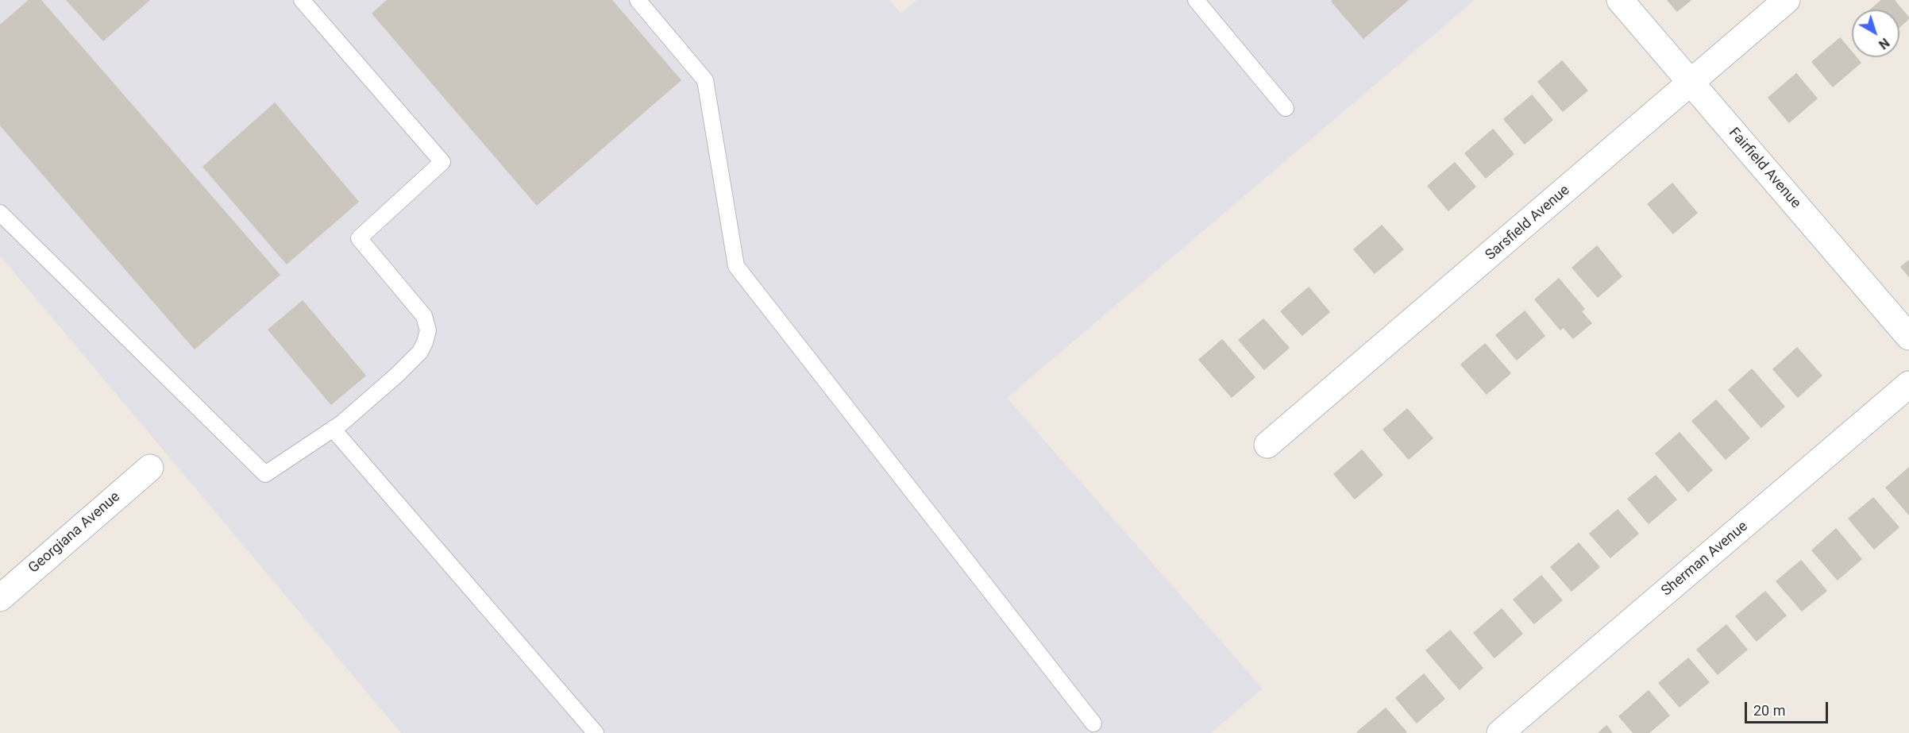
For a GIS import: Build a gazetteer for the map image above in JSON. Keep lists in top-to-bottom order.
{
  "streets": {
    "street": [
      "Fairfield Avenue",
      "Sarsfield Avenue",
      "Georgiana Avenue",
      "Sherman Avenue"
    ]
  },
  "crossings": [
    ["Fairfield Avenue", "Sarsfield Avenue"]
  ],
  "scale_bar": "20 m",
  "north": "bottom right"
}
